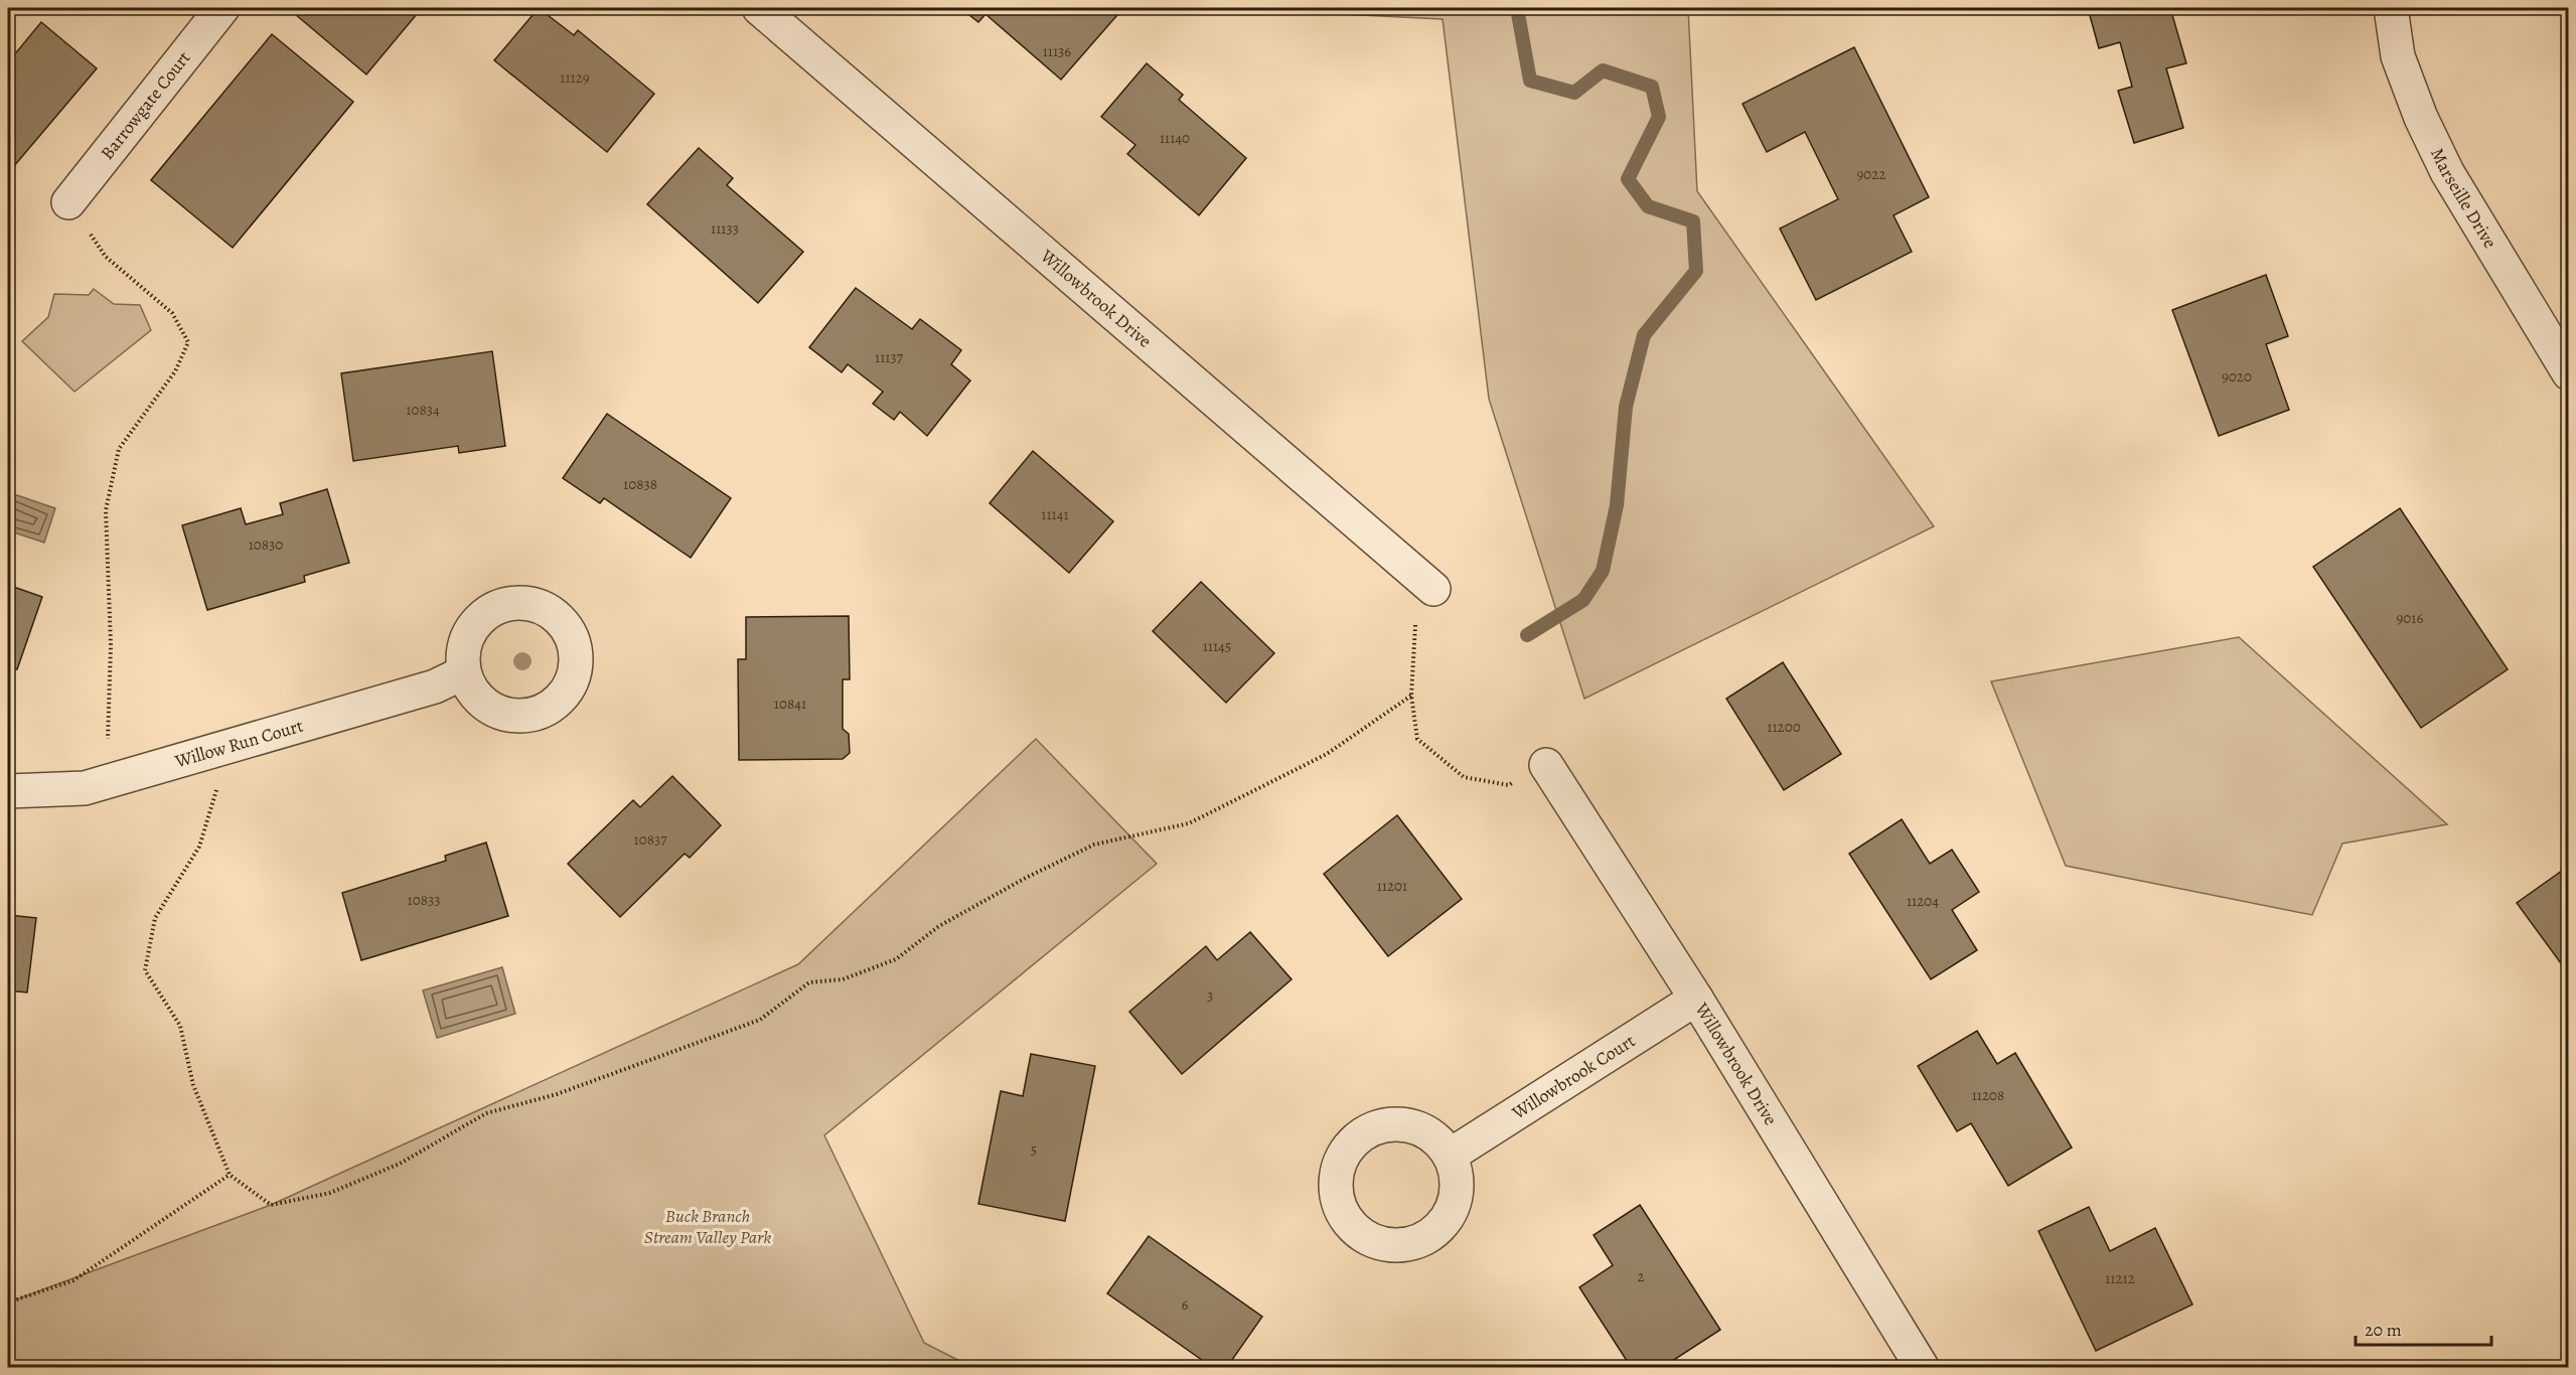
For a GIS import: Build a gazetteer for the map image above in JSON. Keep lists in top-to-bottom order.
{
  "streets": {
    "street": [
      "Barrowgate Court",
      "Marseille Drive",
      "Willowbrook Drive",
      "Willow Run Court",
      "Willowbrook Court"
    ]
  },
  "crossings": [
    ["Willowbrook Drive", "Willowbrook Court"]
  ],
  "parks": ["Buck Branch Stream Valley Park"],
  "house_numbers": [
    "11136",
    "11129",
    "11140",
    "9022",
    "11133",
    "11137",
    "9020",
    "10834",
    "10838",
    "11141",
    "10830",
    "9016",
    "11145",
    "10841",
    "11200",
    "10837",
    "11201",
    "10833",
    "11204",
    "3",
    "11208",
    "5",
    "2",
    "11212",
    "6"
  ],
  "scale_bar": "20 m"
}
